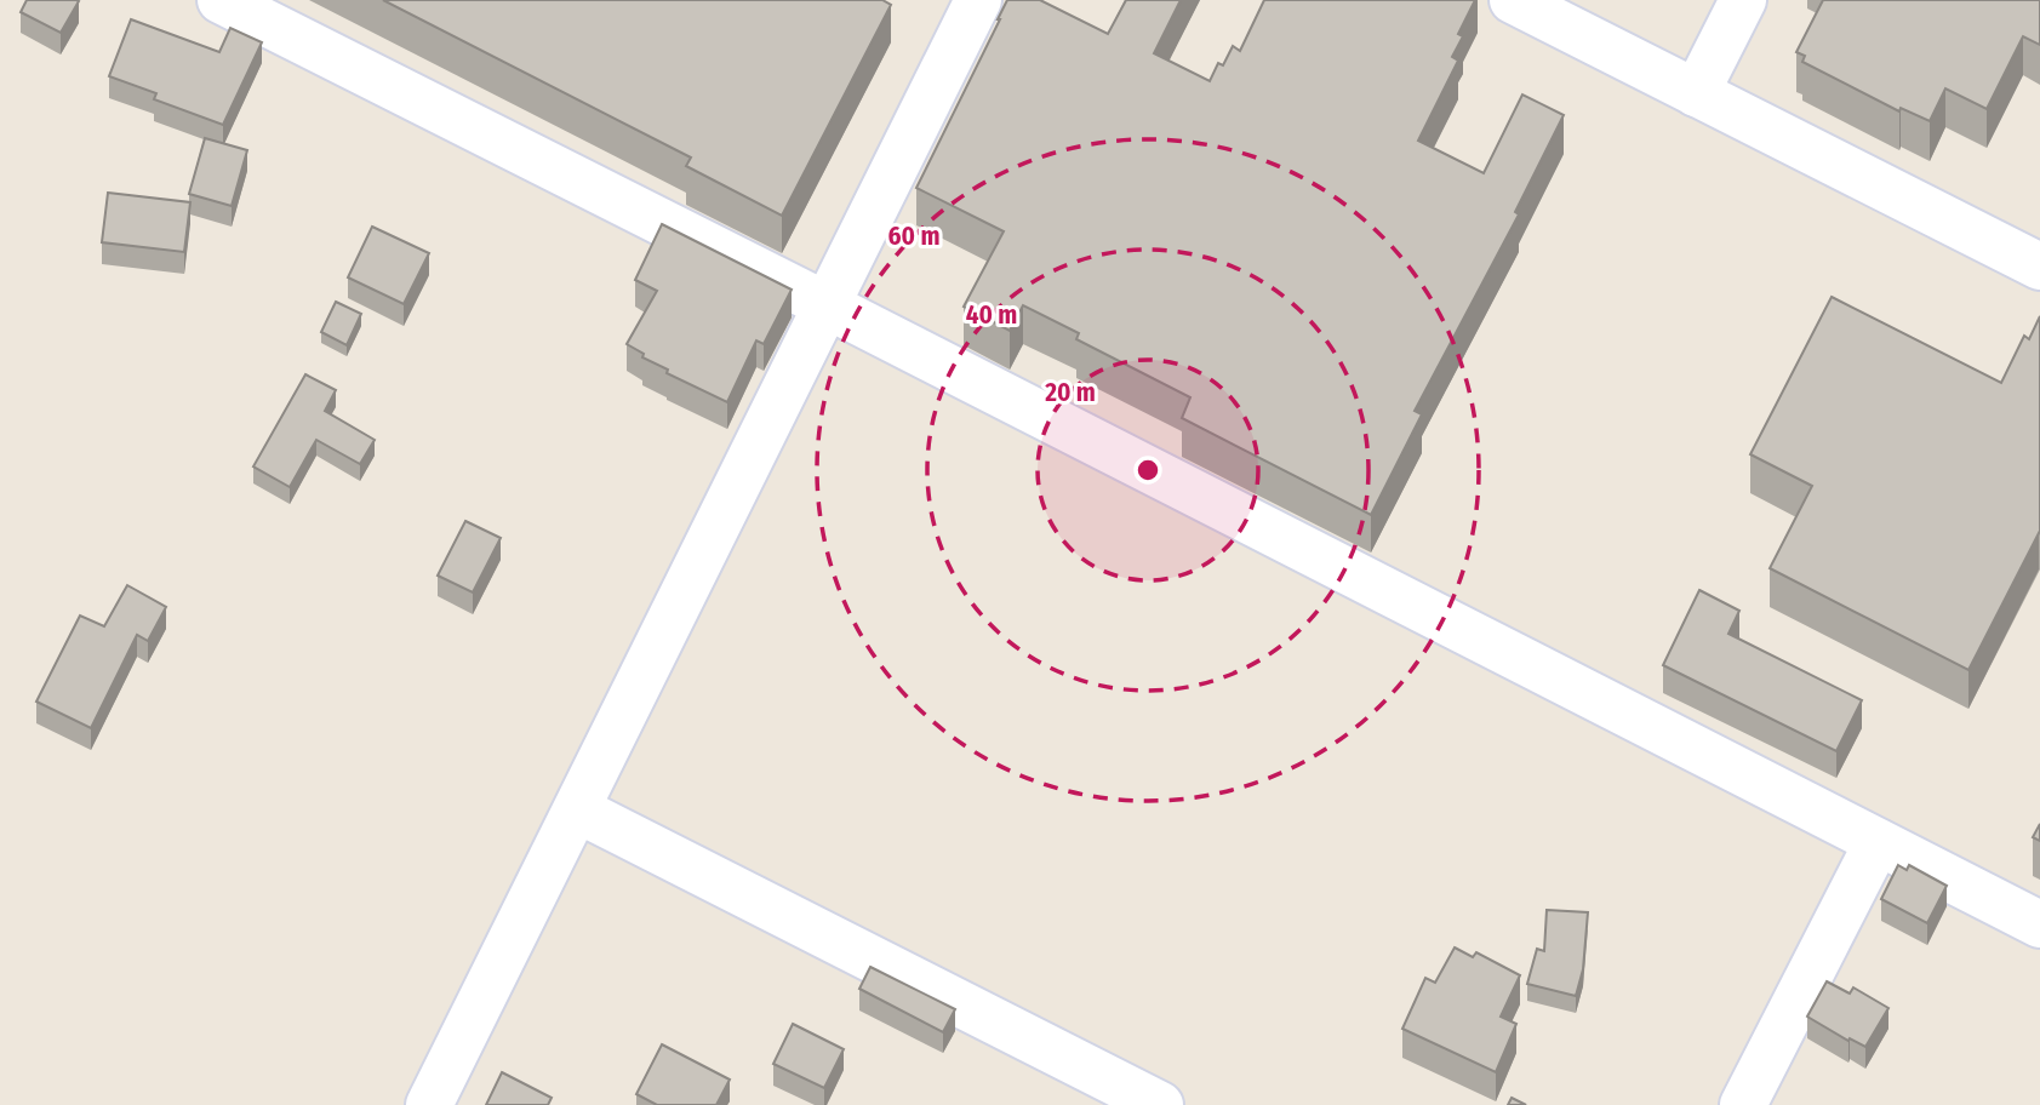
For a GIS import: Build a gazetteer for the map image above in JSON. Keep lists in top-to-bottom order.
{
  "rings": ["60 m", "40 m", "20 m"]
}
